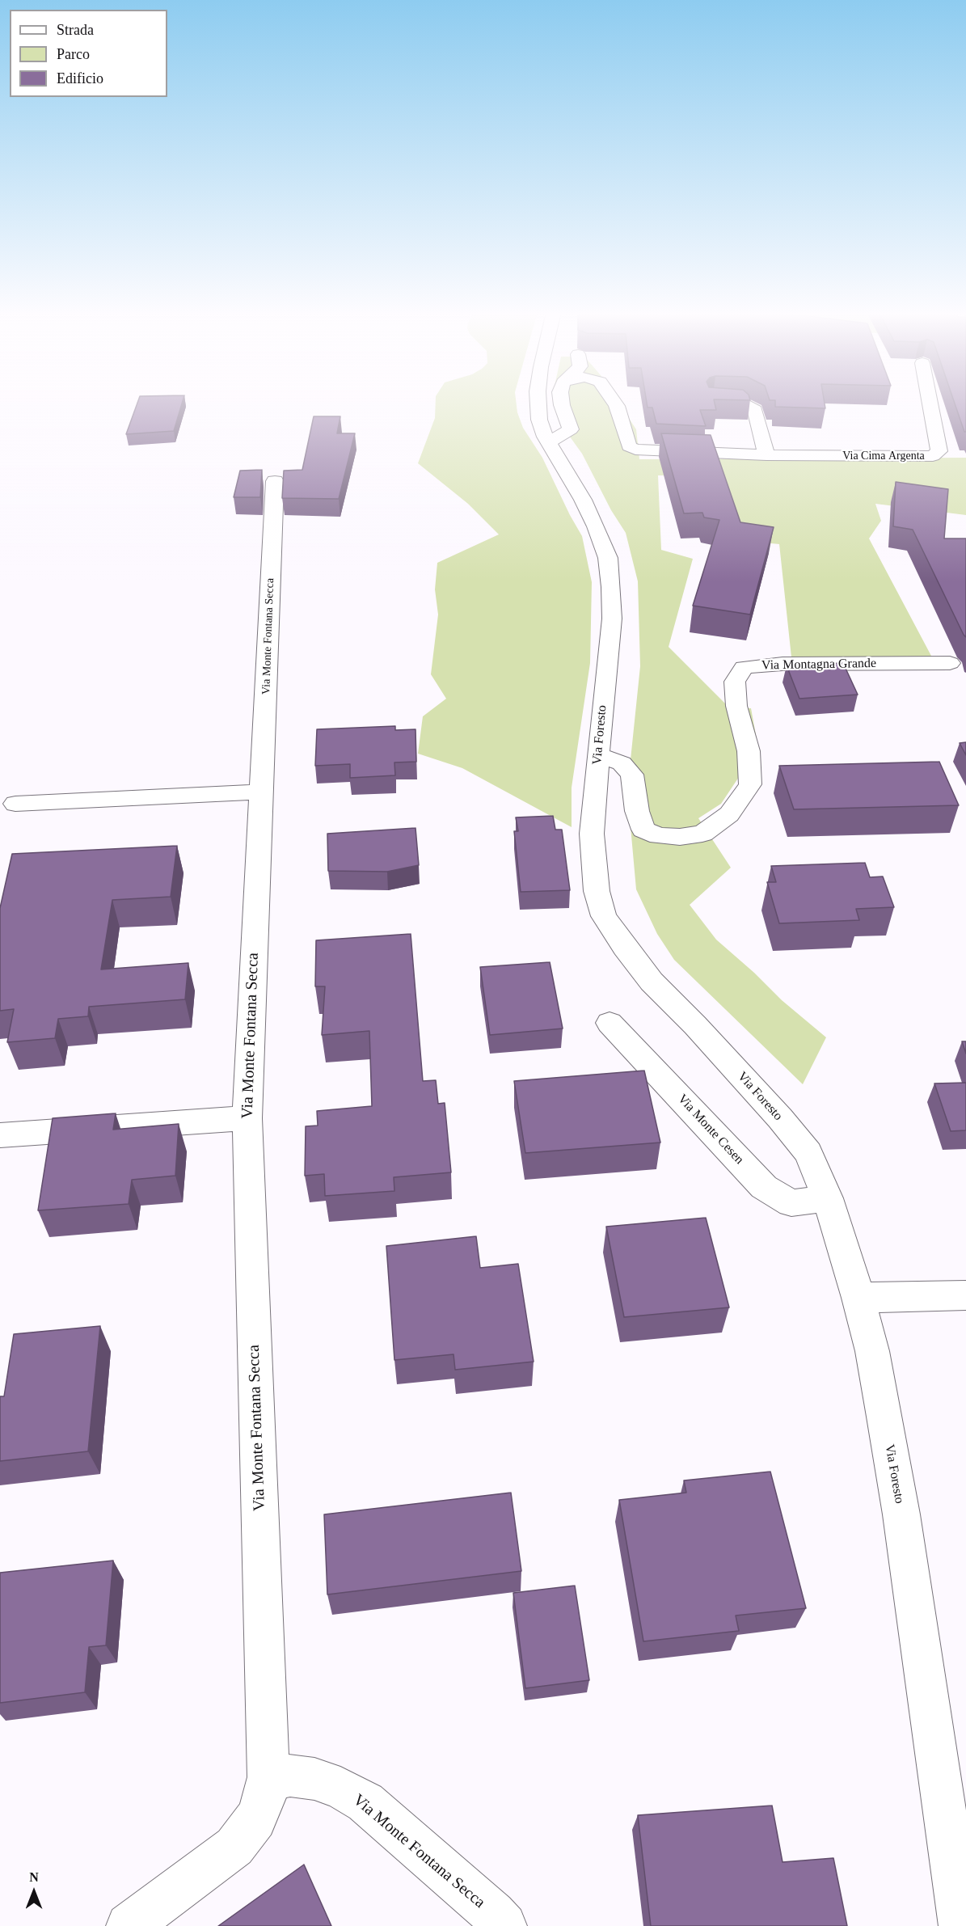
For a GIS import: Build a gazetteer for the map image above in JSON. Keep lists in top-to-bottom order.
{
  "streets": {
    "street": [
      "Via Cima Argenta",
      "Via Monte Fontana Secca",
      "Via Montagna Grande",
      "Via Foresto",
      "Via Monte Cesen"
    ]
  },
  "crossings": [
    ["Via Montagna Grande", "Via Foresto"],
    ["Via Foresto", "Via Monte Cesen"]
  ],
  "legend": ["Strada", "Parco", "Edificio"],
  "north": "top"
}
